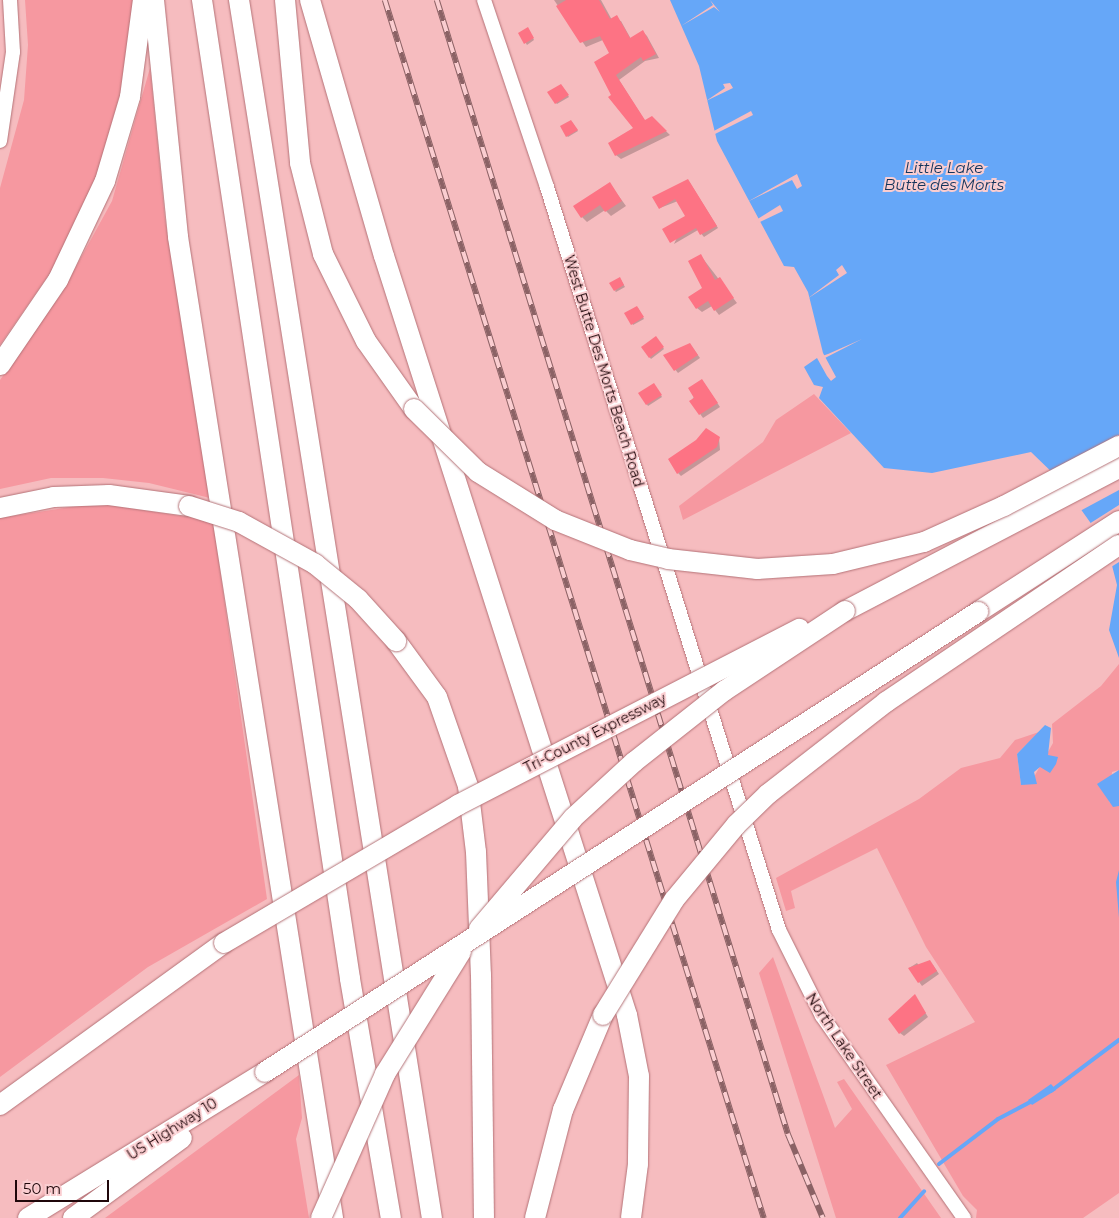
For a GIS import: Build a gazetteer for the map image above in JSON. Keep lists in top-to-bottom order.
{
  "streets": {
    "highway": ["Tri-County Expressway", "US Highway 10"],
    "street": ["West Butte Des Morts Beach Road", "North Lake Street"]
  },
  "crossings": [
    ["West Butte Des Morts Beach Road", "North Lake Street"]
  ],
  "water": ["Little Lake Butte des Morts"],
  "scale_bar": "50 m"
}
